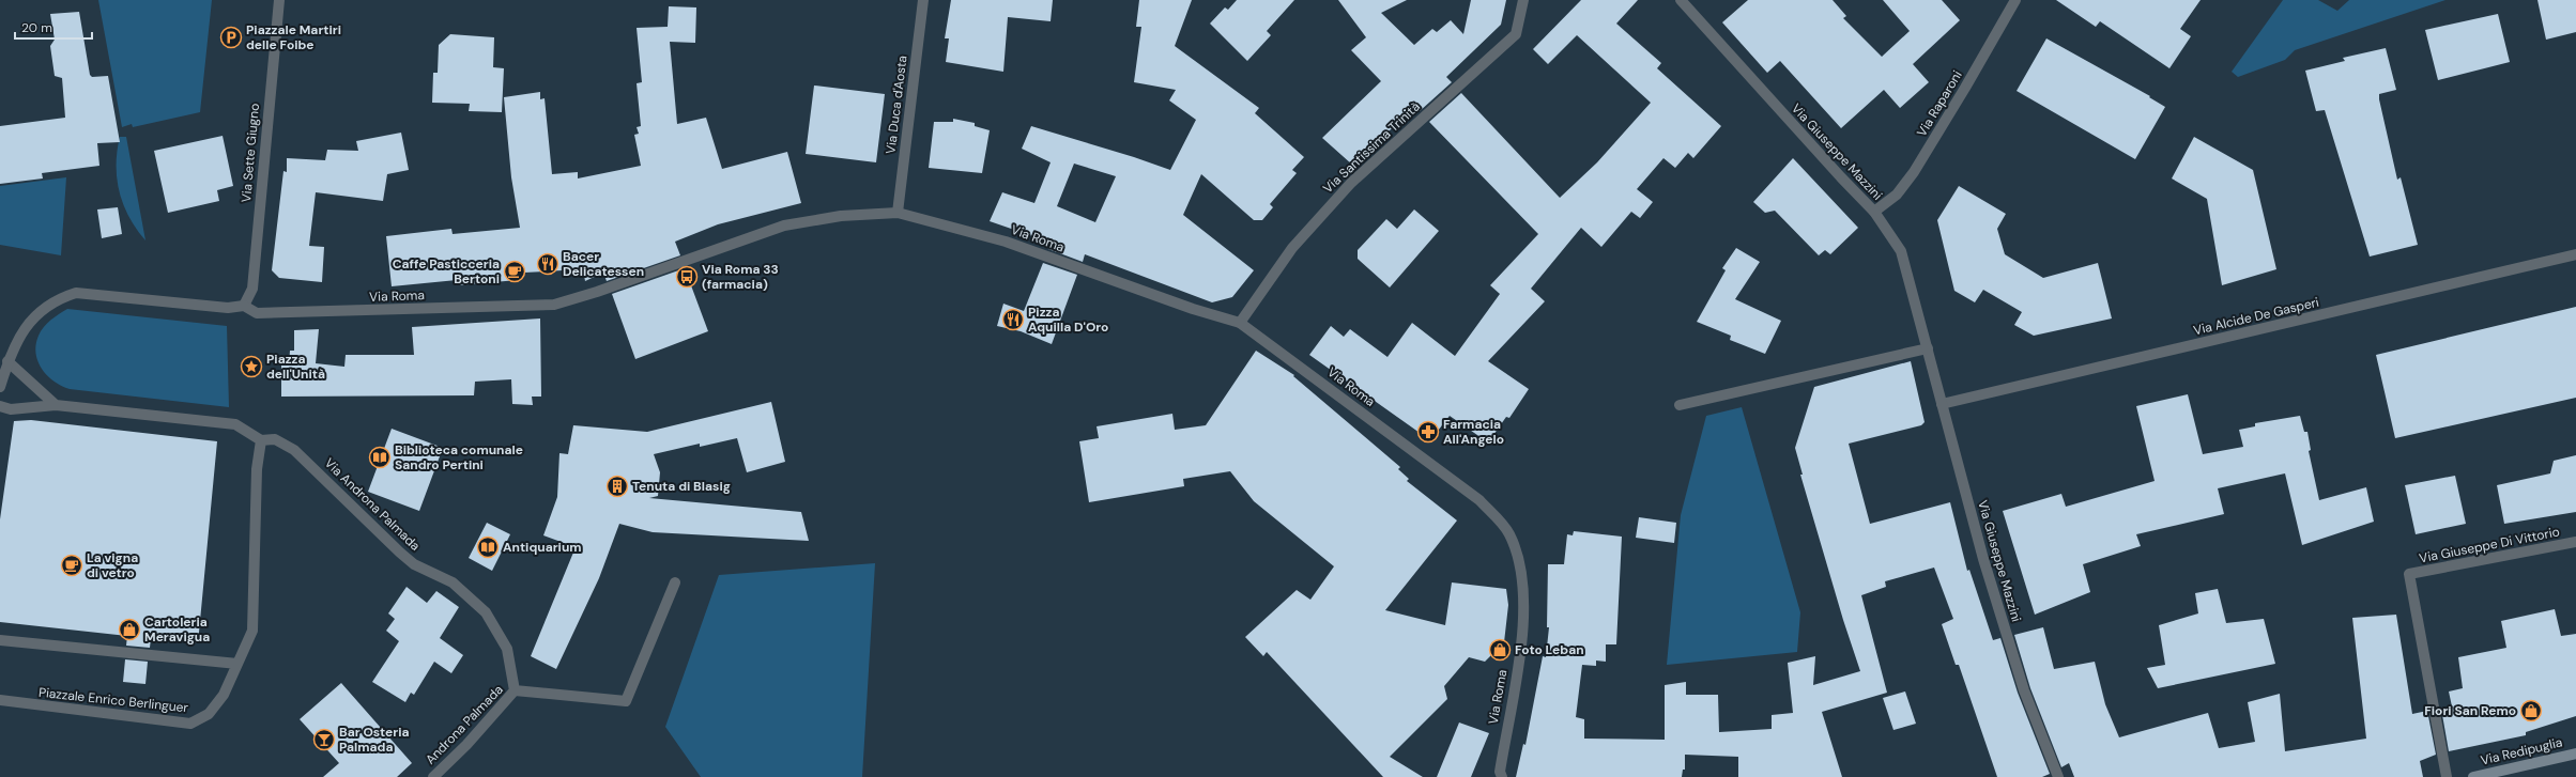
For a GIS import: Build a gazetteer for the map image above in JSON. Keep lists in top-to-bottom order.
{
  "streets": {
    "main road": ["Via Redipuglia"],
    "street": [
      "Via Raparoni",
      "Via Duca d'Aosta",
      "Via Santissima Trinità",
      "Via Giuseppe Mazzini",
      "Via Sette Giugno",
      "Via Roma",
      "Via Alcide De Gasperi",
      "Via Androna Palmada",
      "Via Giuseppe Di Vittorio",
      "Piazzale Enrico Berlinguer",
      "Androna Palmada"
    ]
  },
  "crossings": [
    ["Via Raparoni", "Via Giuseppe Mazzini"],
    ["Via Duca d'Aosta", "Via Roma"],
    ["Via Santissima Trinità", "Via Roma"],
    ["Via Giuseppe Mazzini", "Via Alcide De Gasperi"],
    ["Via Sette Giugno", "Via Roma"],
    ["Via Androna Palmada", "Androna Palmada"]
  ],
  "places": {
    "parking": ["Piazzale Martiri delle Foibe"],
    "restaurant": ["Bacer Delicatessen", "Pizza Aquilla D'Oro"],
    "cafe": ["Caffe Pasticceria Bertoni", "La vigna di vetro"],
    "bus stop": ["Via Roma 33 (farmacia)"],
    "place": ["Piazza dell'Unità"],
    "pharmacy": ["Farmacia All'Angelo"],
    "library": ["Biblioteca comunale Sandro Pertini", "Antiquarium"],
    "building": ["Tenuta di Blasig"],
    "shop": ["Cartoleria Meravigua", "Foto Leban", "Fiori San Remo"],
    "bar": ["Bar Osteria Palmada"]
  },
  "scale_bar": "20 m"
}
